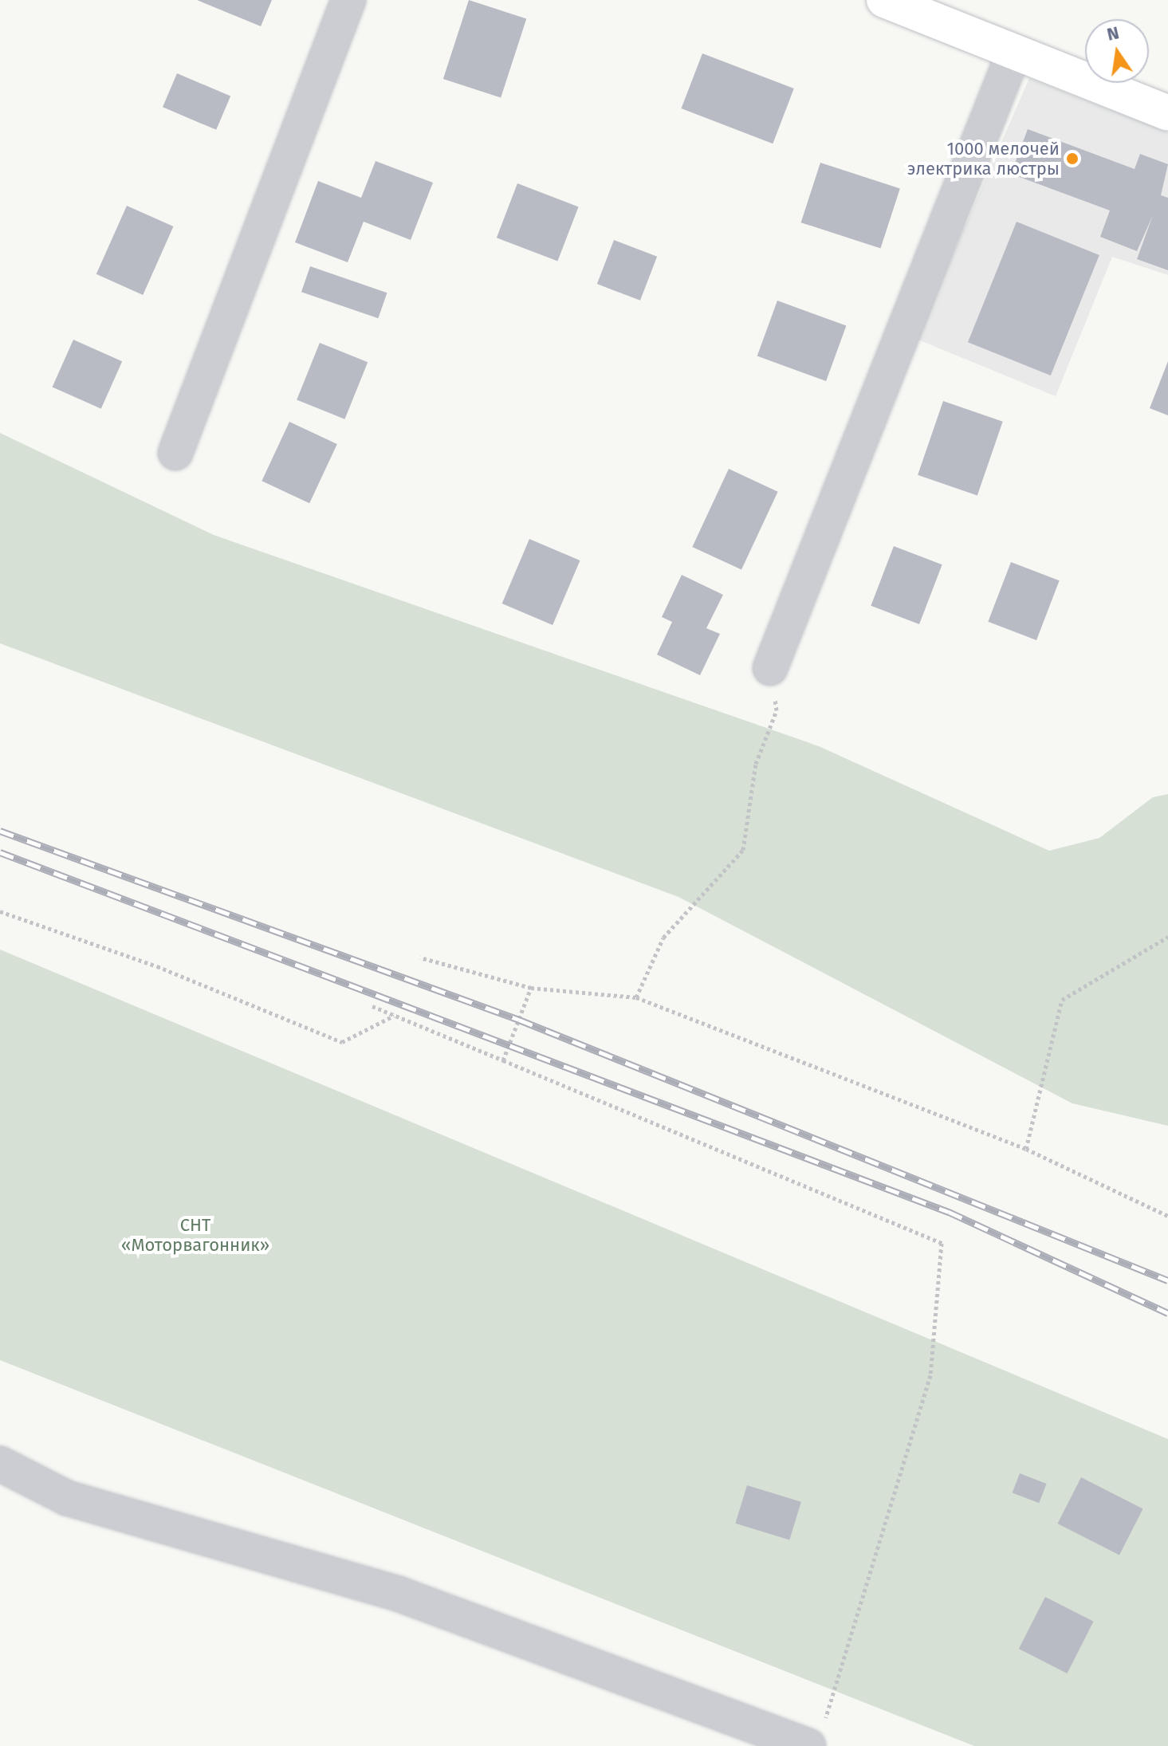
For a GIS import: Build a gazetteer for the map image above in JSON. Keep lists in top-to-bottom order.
{
  "parks": ["СНТ «Моторвагонник»"],
  "places": ["1000 мелочей электрика люстры"],
  "north": "top"
}
